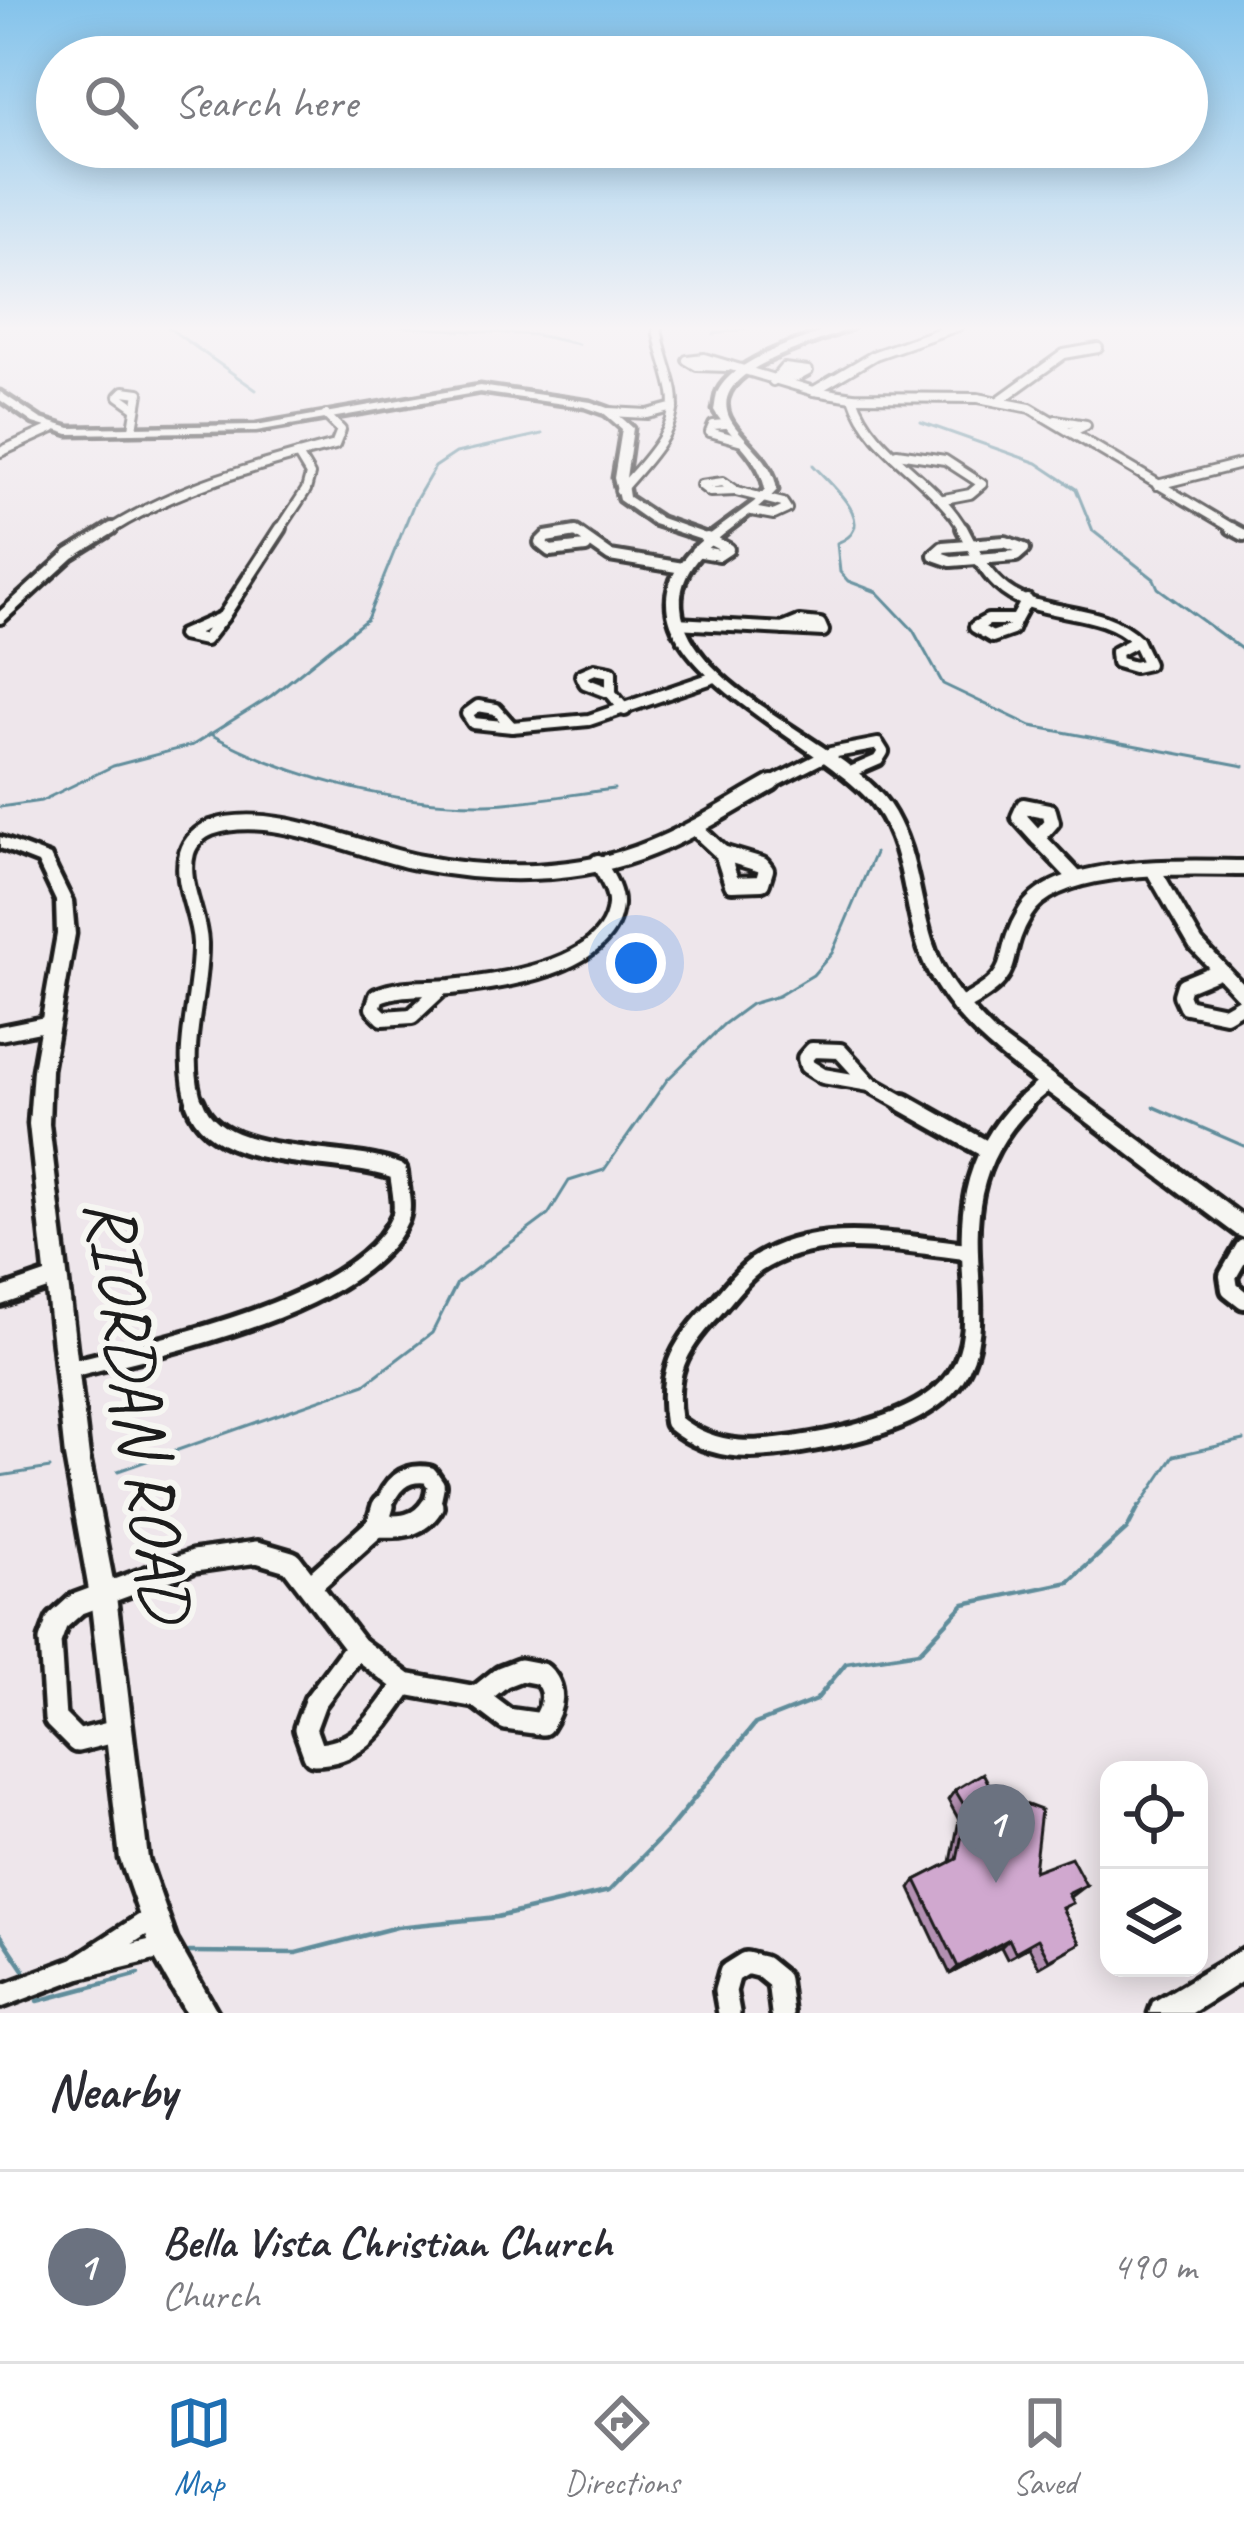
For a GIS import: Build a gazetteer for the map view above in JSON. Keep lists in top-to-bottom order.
{
  "streets": {
    "street": ["RIORDAN ROAD"]
  },
  "page": {
    "search": "Search here",
    "pins": "1",
    "heading": "Nearby",
    "list": [
      {
        "mark": "1",
        "name": "Bella Vista Christian Church",
        "note": "Church",
        "value": "490 m"
      }
    ],
    "nav": ["Map", "Directions", "Saved"]
  }
}
